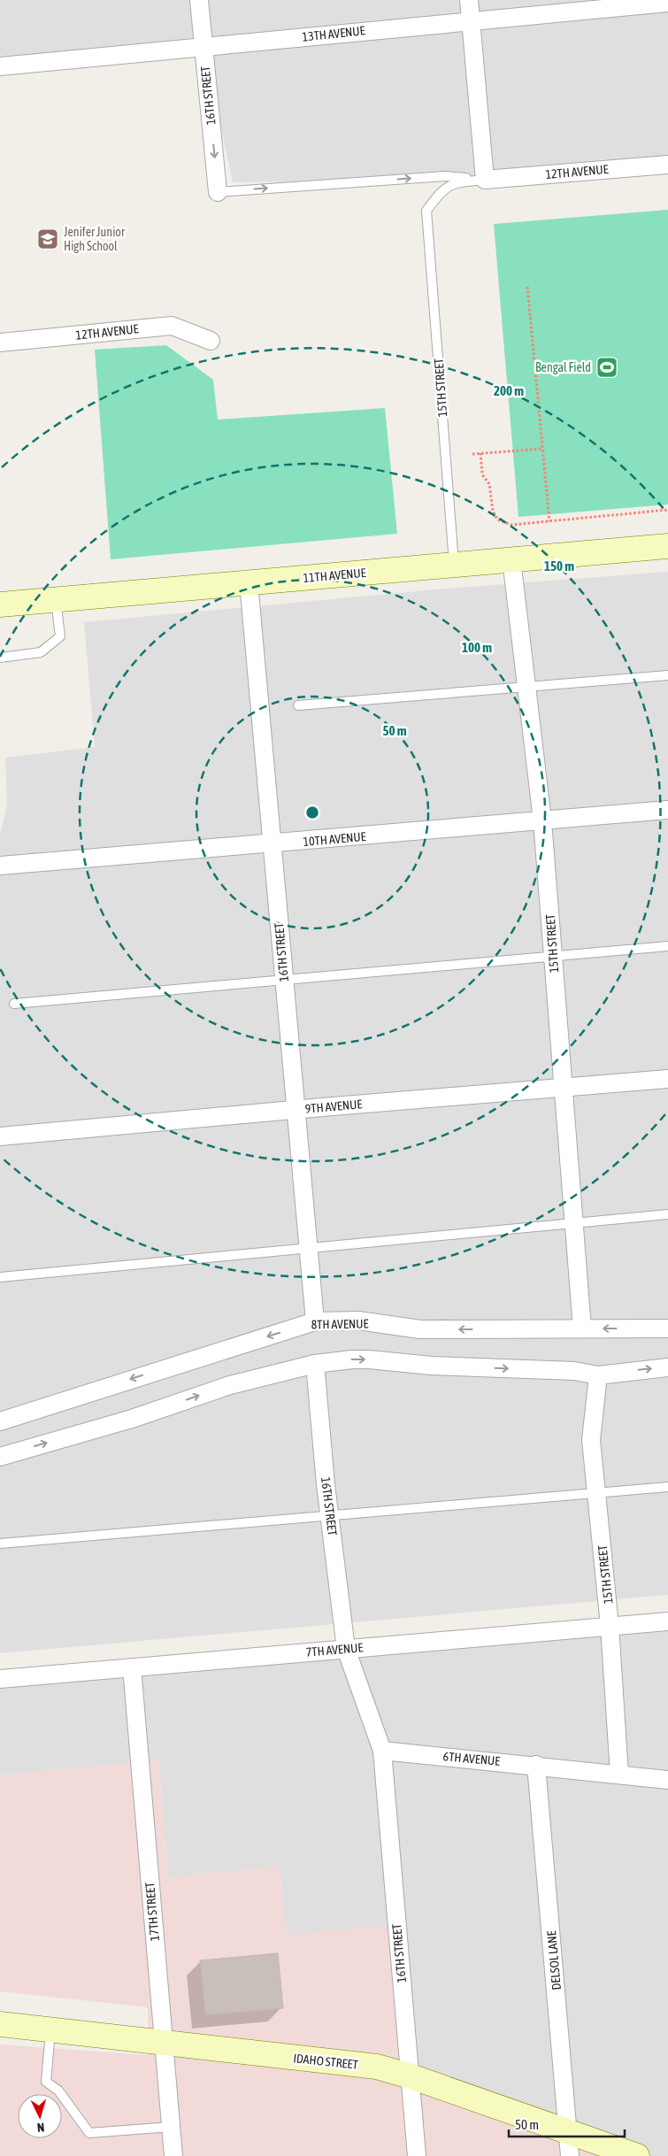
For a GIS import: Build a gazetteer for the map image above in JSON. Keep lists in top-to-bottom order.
{
  "streets": {
    "main road": ["11TH AVENUE", "IDAHO STREET"],
    "street": [
      "13TH AVENUE",
      "16TH STREET",
      "12TH AVENUE",
      "15TH STREET",
      "10TH AVENUE",
      "9TH AVENUE",
      "8TH AVENUE",
      "7TH AVENUE",
      "6TH AVENUE",
      "17TH STREET",
      "DELSOL LANE"
    ]
  },
  "crossings": [
    ["13TH AVENUE", "16TH STREET"],
    ["16TH STREET", "11TH AVENUE"],
    ["16TH STREET", "10TH AVENUE"],
    ["16TH STREET", "9TH AVENUE"],
    ["16TH STREET", "8TH AVENUE"],
    ["16TH STREET", "7TH AVENUE"],
    ["16TH STREET", "6TH AVENUE"],
    ["16TH STREET", "IDAHO STREET"],
    ["12TH AVENUE", "15TH STREET"],
    ["15TH STREET", "11TH AVENUE"],
    ["15TH STREET", "10TH AVENUE"],
    ["15TH STREET", "9TH AVENUE"],
    ["15TH STREET", "8TH AVENUE"],
    ["15TH STREET", "7TH AVENUE"],
    ["15TH STREET", "6TH AVENUE"],
    ["7TH AVENUE", "17TH STREET"],
    ["6TH AVENUE", "DELSOL LANE"],
    ["17TH STREET", "IDAHO STREET"],
    ["DELSOL LANE", "IDAHO STREET"]
  ],
  "places": {
    "school or university": ["Jenifer Junior High School"],
    "sports": ["Bengal Field"]
  },
  "scale_bar": "50 m",
  "north": "bottom",
  "rings": [
    "200 m",
    "150 m",
    "100 m",
    "50 m"
  ]
}
